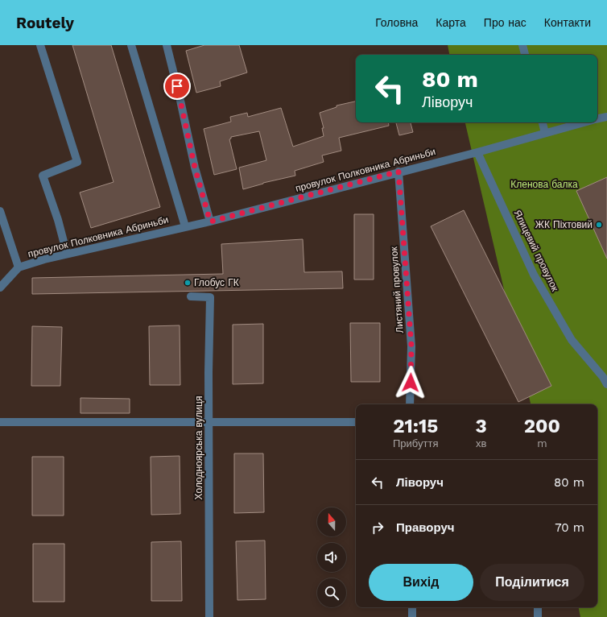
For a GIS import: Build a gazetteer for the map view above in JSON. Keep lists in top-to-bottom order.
{
  "streets": {
    "street": [
      "провулок Полковника Абриньби",
      "Ялицевий провулок",
      "Листяний провулок",
      "Холодноярська вулиця"
    ]
  },
  "crossings": [
    ["провулок Полковника Абриньби", "Ялицевий провулок"],
    ["провулок Полковника Абриньби", "Листяний провулок"]
  ],
  "parks": ["Кленова балка"],
  "places": ["ЖК Піхтовий", "Глобус ГК"],
  "north": "top",
  "page": {
    "header": "Routely",
    "nav": [
      "Головна",
      "Карта",
      "Про нас",
      "Контакти"
    ],
    "turn": ["80 m", "Ліворуч"],
    "eta": [
      "21:15",
      "Прибуття",
      "3",
      "хв",
      "200",
      "m"
    ],
    "list": [
      {
        "name": "Ліворуч",
        "value": "80 m"
      },
      {
        "name": "Праворуч",
        "value": "70 m"
      }
    ],
    "buttons": ["Вихід", "Поділитися"]
  }
}
